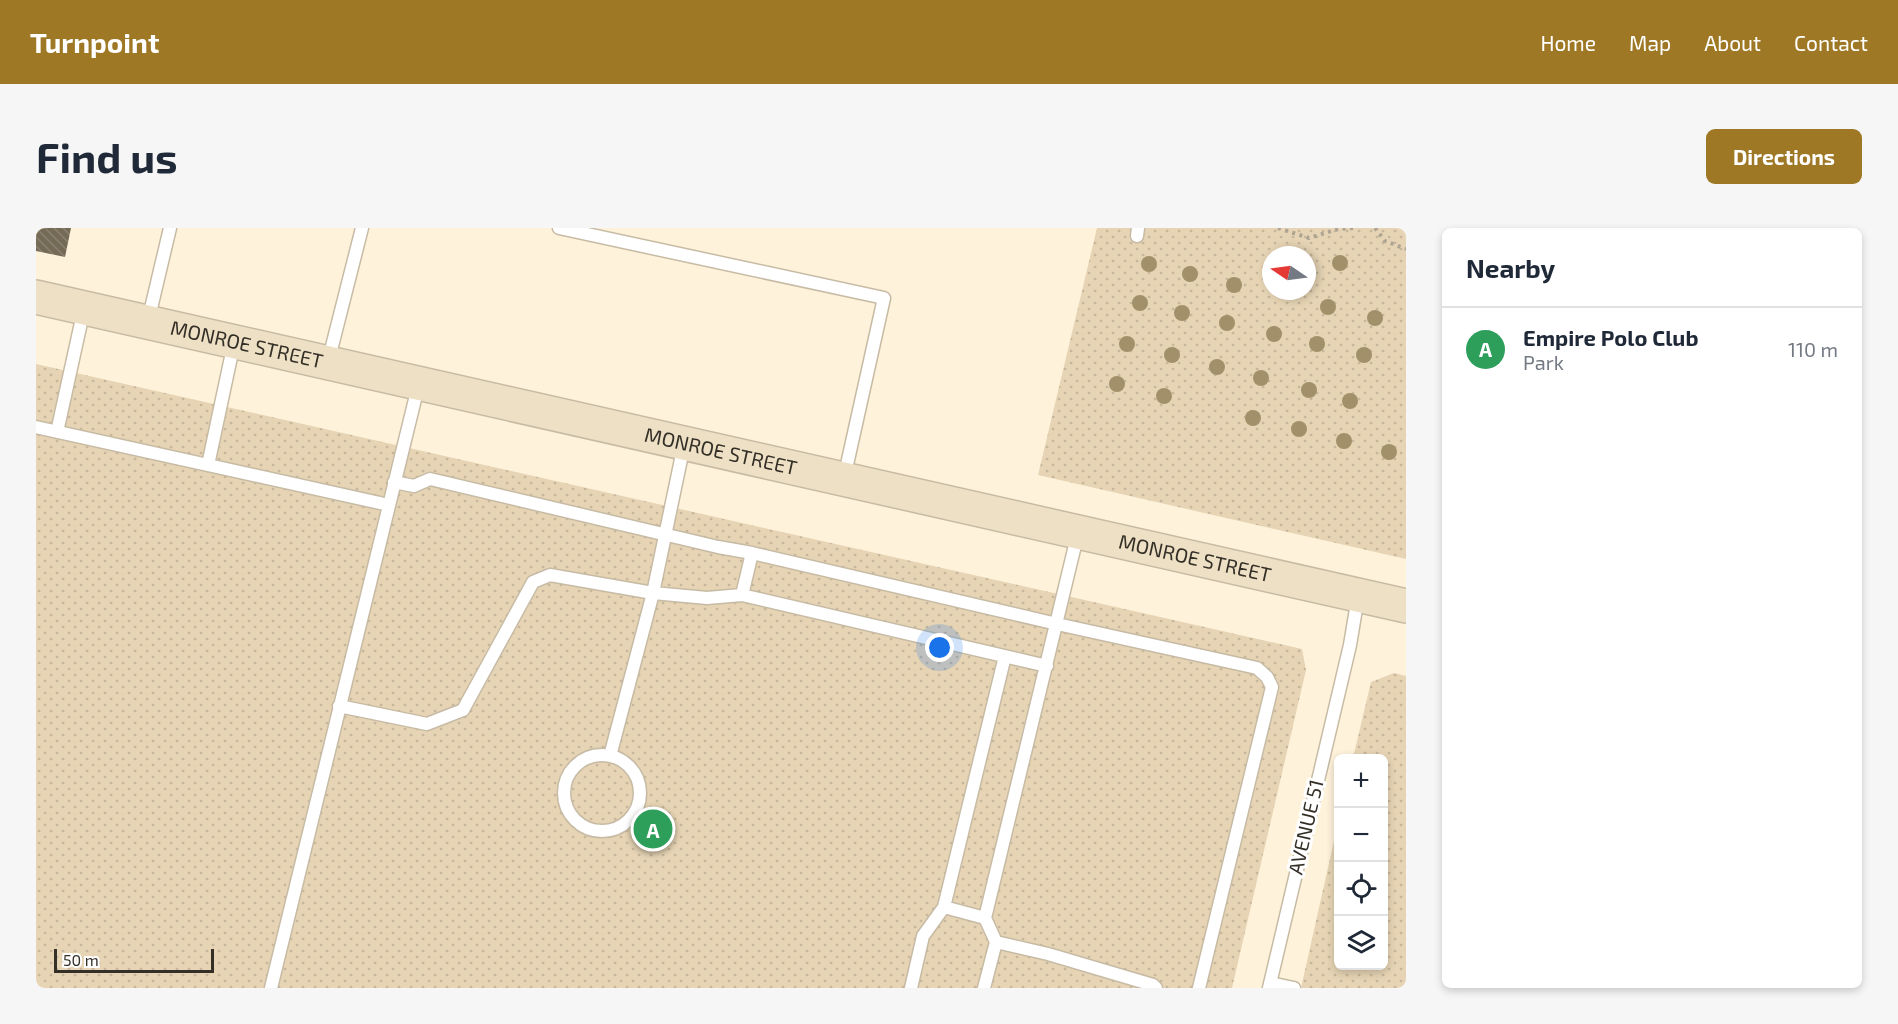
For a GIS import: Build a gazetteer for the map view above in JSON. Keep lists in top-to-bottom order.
{
  "streets": {
    "main road": ["MONROE STREET"],
    "lane": ["AVENUE 51"]
  },
  "crossings": [
    ["MONROE STREET", "AVENUE 51"]
  ],
  "scale_bar": "50 m",
  "north": "left",
  "page": {
    "header": "Turnpoint",
    "nav": [
      "Home",
      "Map",
      "About",
      "Contact"
    ],
    "buttons": "Directions",
    "title": "Find us",
    "heading": "Nearby",
    "list": [
      {
        "mark": "A",
        "name": "Empire Polo Club",
        "note": "Park",
        "value": "110 m"
      }
    ],
    "map_buttons": ["+", "−"],
    "pins": "A",
    "scale": "50 m"
  }
}
